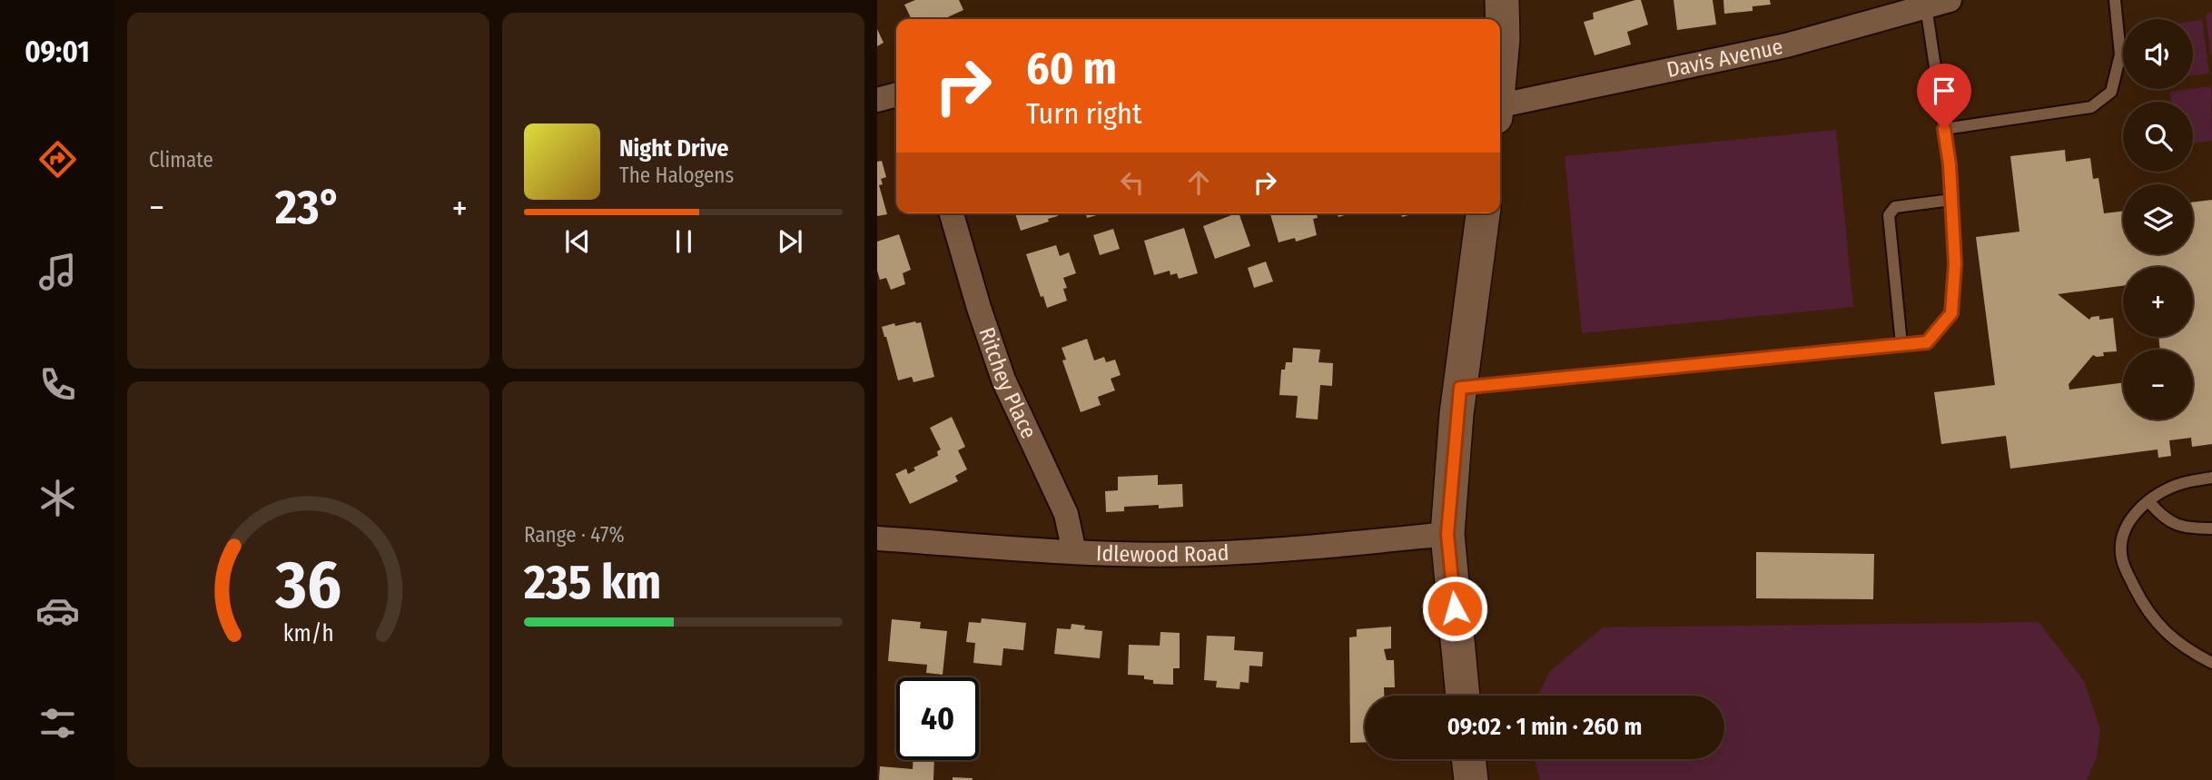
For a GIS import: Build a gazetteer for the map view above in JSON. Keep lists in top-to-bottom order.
{
  "streets": {
    "street": ["Davis Avenue", "Ritchey Place", "Idlewood Road"]
  },
  "crossings": [
    ["Ritchey Place", "Idlewood Road"]
  ],
  "page": {
    "tabs": "09:01",
    "tile": [
      "Climate",
      ["Range · 47%", "235 km"]
    ],
    "map_buttons": ["+", "−"],
    "turn": ["60 m", "Turn right"],
    "song": ["Night Drive", "The Halogens"],
    "heat": ["−", "23°", "+"],
    "limit": "40",
    "trip": "09:02 · 1 min · 260 m",
    "gauge": ["36", "km/h"]
  }
}
